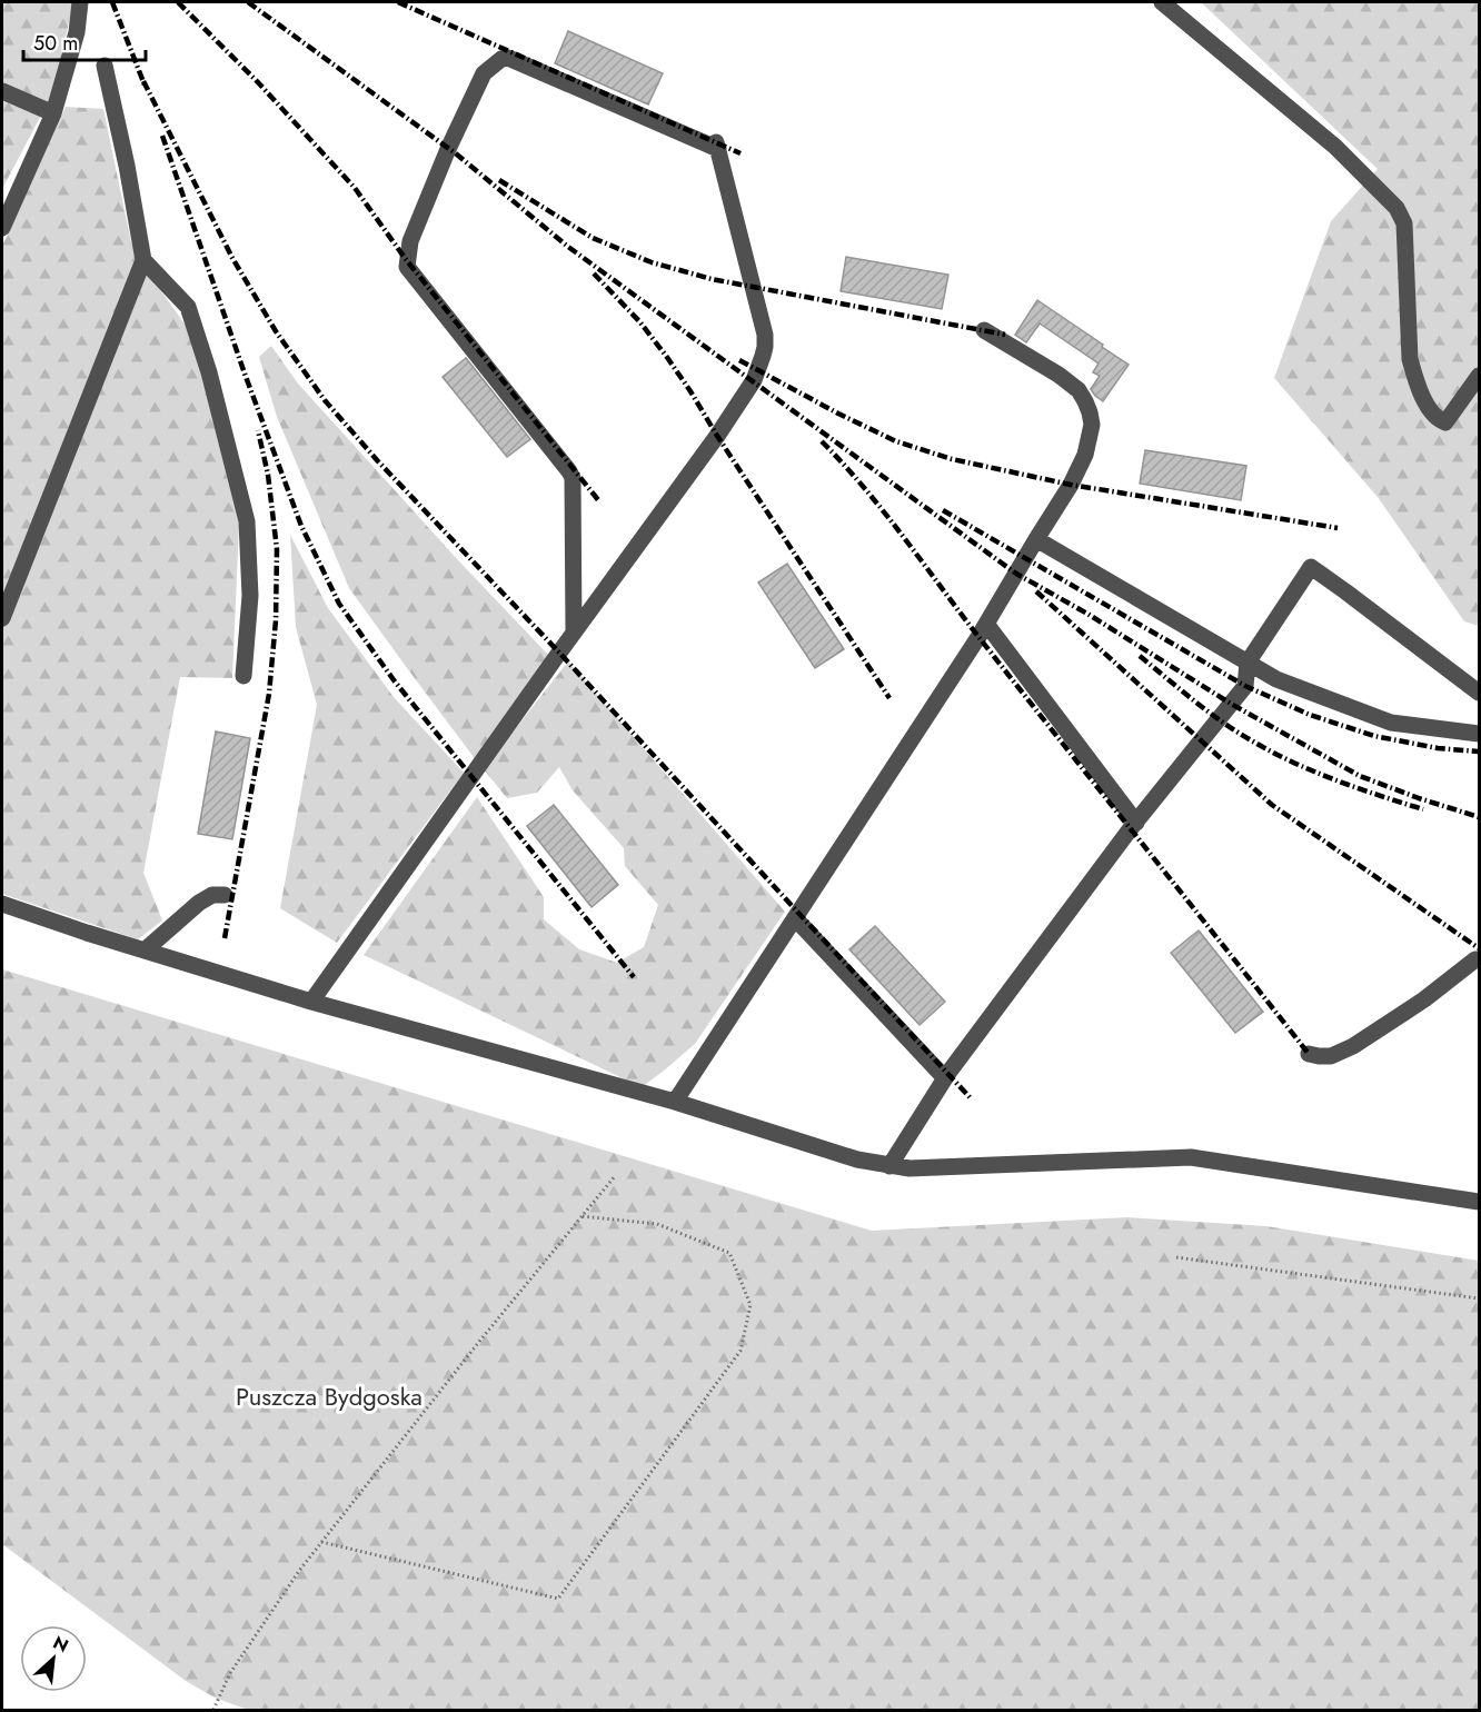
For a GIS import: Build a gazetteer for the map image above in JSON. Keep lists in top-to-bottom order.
{
  "parks": ["Puszcza Bydgoska"],
  "scale_bar": "50 m",
  "north": "top right"
}
